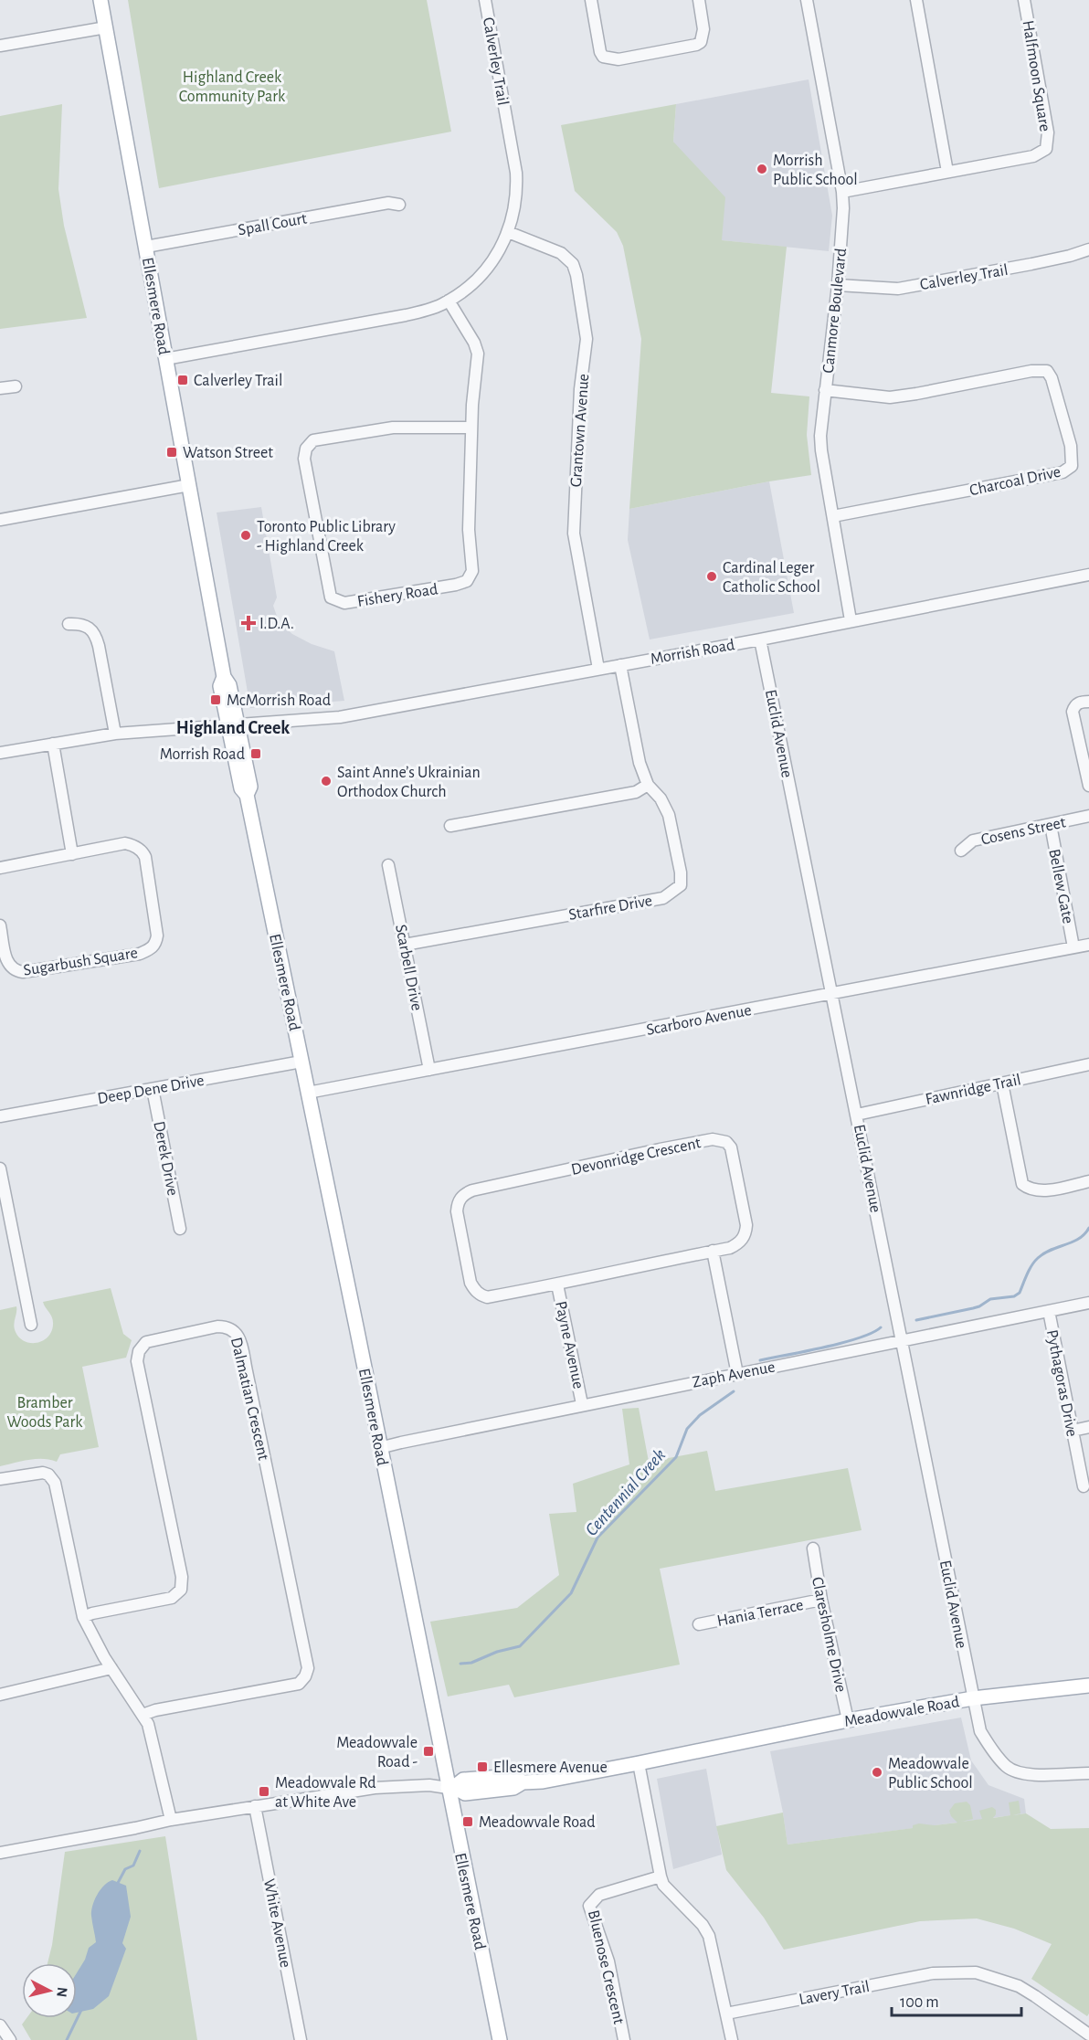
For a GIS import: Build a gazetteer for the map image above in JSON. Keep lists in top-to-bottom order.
{
  "streets": {
    "main road": ["Ellesmere Road", "Meadowvale Road"],
    "street": [
      "Calverley Trail",
      "Halfmoon Square",
      "Spall Court",
      "Canmore Boulevard",
      "Grantown Avenue",
      "Charcoal Drive",
      "Fishery Road",
      "Morrish Road",
      "Euclid Avenue",
      "Cosens Street",
      "Bellew Gate",
      "Starfire Drive",
      "Sugarbush Square",
      "Scarbell Drive",
      "Scarboro Avenue",
      "Deep Dene Drive",
      "Fawnridge Trail",
      "Devonridge Crescent",
      "Derek Drive",
      "Payne Avenue",
      "Zaph Avenue",
      "Pythagoras Drive",
      "Dalmatian Crescent",
      "Hania Terrace",
      "Claresholme Drive",
      "White Avenue",
      "Bluenose Crescent",
      "Lavery Trail"
    ]
  },
  "crossings": [
    ["Calverley Trail", "Ellesmere Road"],
    ["Calverley Trail", "Canmore Boulevard"],
    ["Calverley Trail", "Grantown Avenue"],
    ["Calverley Trail", "Fishery Road"],
    ["Halfmoon Square", "Canmore Boulevard"],
    ["Spall Court", "Ellesmere Road"],
    ["Ellesmere Road", "Morrish Road"],
    ["Ellesmere Road", "Scarboro Avenue"],
    ["Ellesmere Road", "Deep Dene Drive"],
    ["Ellesmere Road", "Zaph Avenue"],
    ["Ellesmere Road", "Meadowvale Road"],
    ["Canmore Boulevard", "Charcoal Drive"],
    ["Canmore Boulevard", "Morrish Road"],
    ["Grantown Avenue", "Morrish Road"],
    ["Morrish Road", "Euclid Avenue"],
    ["Morrish Road", "Starfire Drive"],
    ["Euclid Avenue", "Scarboro Avenue"],
    ["Euclid Avenue", "Fawnridge Trail"],
    ["Euclid Avenue", "Zaph Avenue"],
    ["Euclid Avenue", "Meadowvale Road"],
    ["Cosens Street", "Bellew Gate"],
    ["Bellew Gate", "Scarboro Avenue"],
    ["Starfire Drive", "Scarbell Drive"],
    ["Scarbell Drive", "Scarboro Avenue"],
    ["Deep Dene Drive", "Derek Drive"],
    ["Devonridge Crescent", "Payne Avenue"],
    ["Payne Avenue", "Zaph Avenue"],
    ["Zaph Avenue", "Pythagoras Drive"],
    ["Hania Terrace", "Claresholme Drive"],
    ["Claresholme Drive", "Meadowvale Road"],
    ["Meadowvale Road", "White Avenue"]
  ],
  "districts": ["Highland Creek"],
  "water": ["Centennial Creek"],
  "parks": ["Highland Creek Community Park", "Bramber Woods Park"],
  "places": {
    "other": [
      "Morrish Public School",
      "Toronto Public Library - Highland Creek",
      "Cardinal Leger Catholic School",
      "Saint Anne’s Ukrainian Orthodox Church",
      "Meadowvale Public School"
    ],
    "transit": [
      "Calverley Trail",
      "Watson Street",
      "McMorrish Road",
      "Morrish Road",
      "Meadowvale Road -",
      "Ellesmere Avenue",
      "Meadowvale Rd at White Ave",
      "Meadowvale Road"
    ],
    "health": ["I.D.A."]
  },
  "scale_bar": "100 m",
  "north": "right"
}
